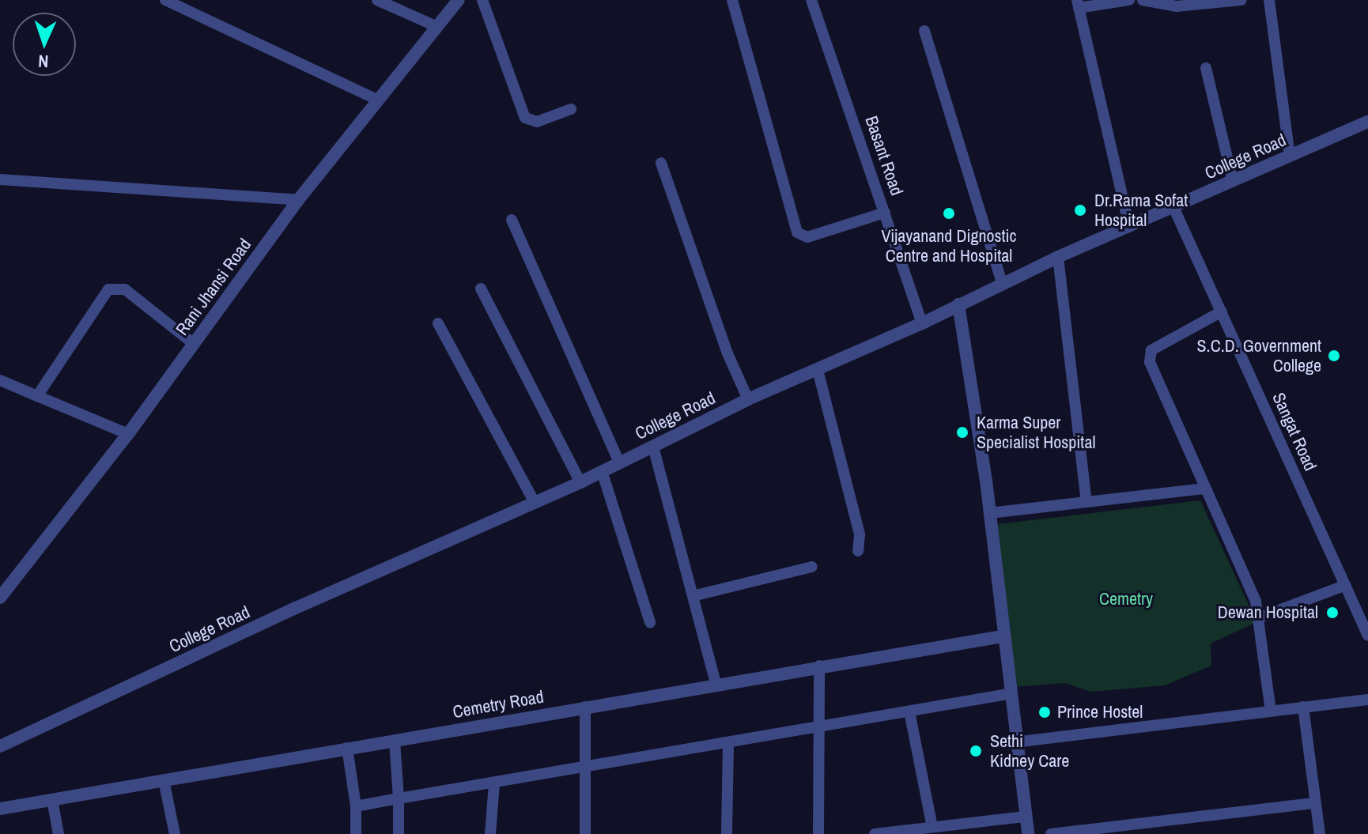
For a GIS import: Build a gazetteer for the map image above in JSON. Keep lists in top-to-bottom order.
{
  "streets": {
    "street": [
      "Basant Road",
      "College Road",
      "Rani Jhansi Road",
      "Sangat Road",
      "Cemetry Road"
    ]
  },
  "crossings": [
    ["Basant Road", "College Road"],
    ["College Road", "Sangat Road"]
  ],
  "parks": ["Cemetry"],
  "places": [
    "Dr.Rama Sofat Hospital",
    "Vijayanand Dignostic Centre and Hospital",
    "S.C.D. Government College",
    "Karma Super Specialist Hospital",
    "Dewan Hospital",
    "Prince Hostel",
    "Sethi Kidney Care"
  ],
  "north": "bottom"
}
